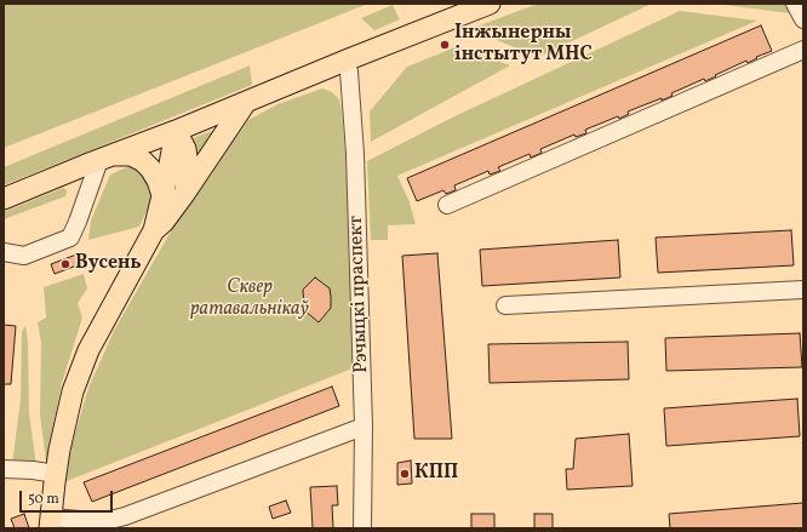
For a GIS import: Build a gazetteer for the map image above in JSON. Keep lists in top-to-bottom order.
{
  "streets": {
    "street": ["Рэчыцкі праспект"]
  },
  "parks": ["Сквер ратавальнікаў"],
  "places": ["Інжынерны інстытут МНС", "Вусень", "КПП"],
  "scale_bar": "50 m"
}
